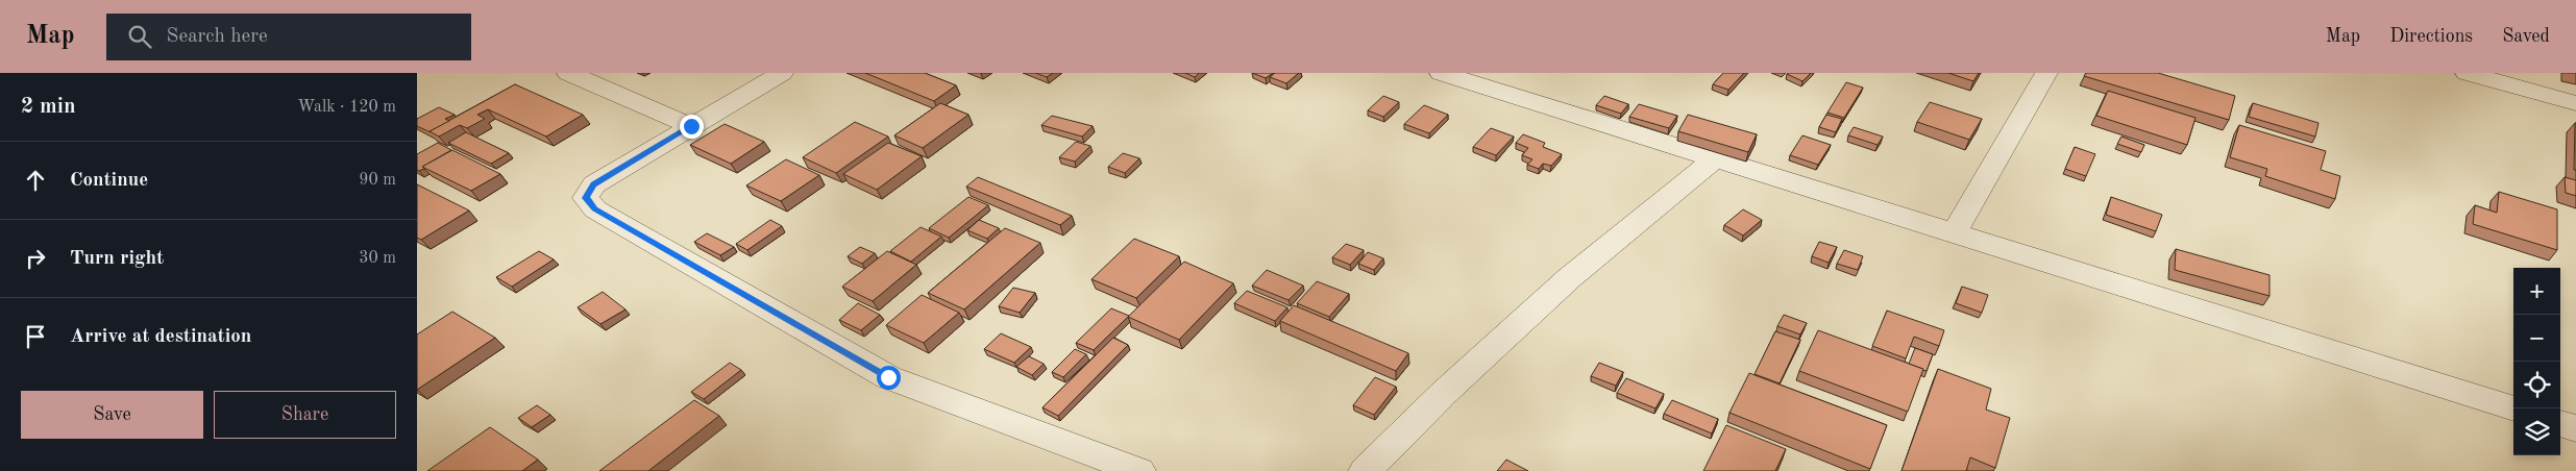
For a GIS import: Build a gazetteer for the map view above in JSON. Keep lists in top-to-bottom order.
{
  "page": {
    "header": "Map",
    "search": "Search here",
    "nav": ["Map", "Directions", "Saved"],
    "heading": ["2 min", "Walk · 120 m"],
    "list": [
      ["Continue", "90 m"],
      ["Turn right", "30 m"],
      "Arrive at destination"
    ],
    "map_buttons": ["+", "−"],
    "buttons": ["Save", "Share"]
  }
}
